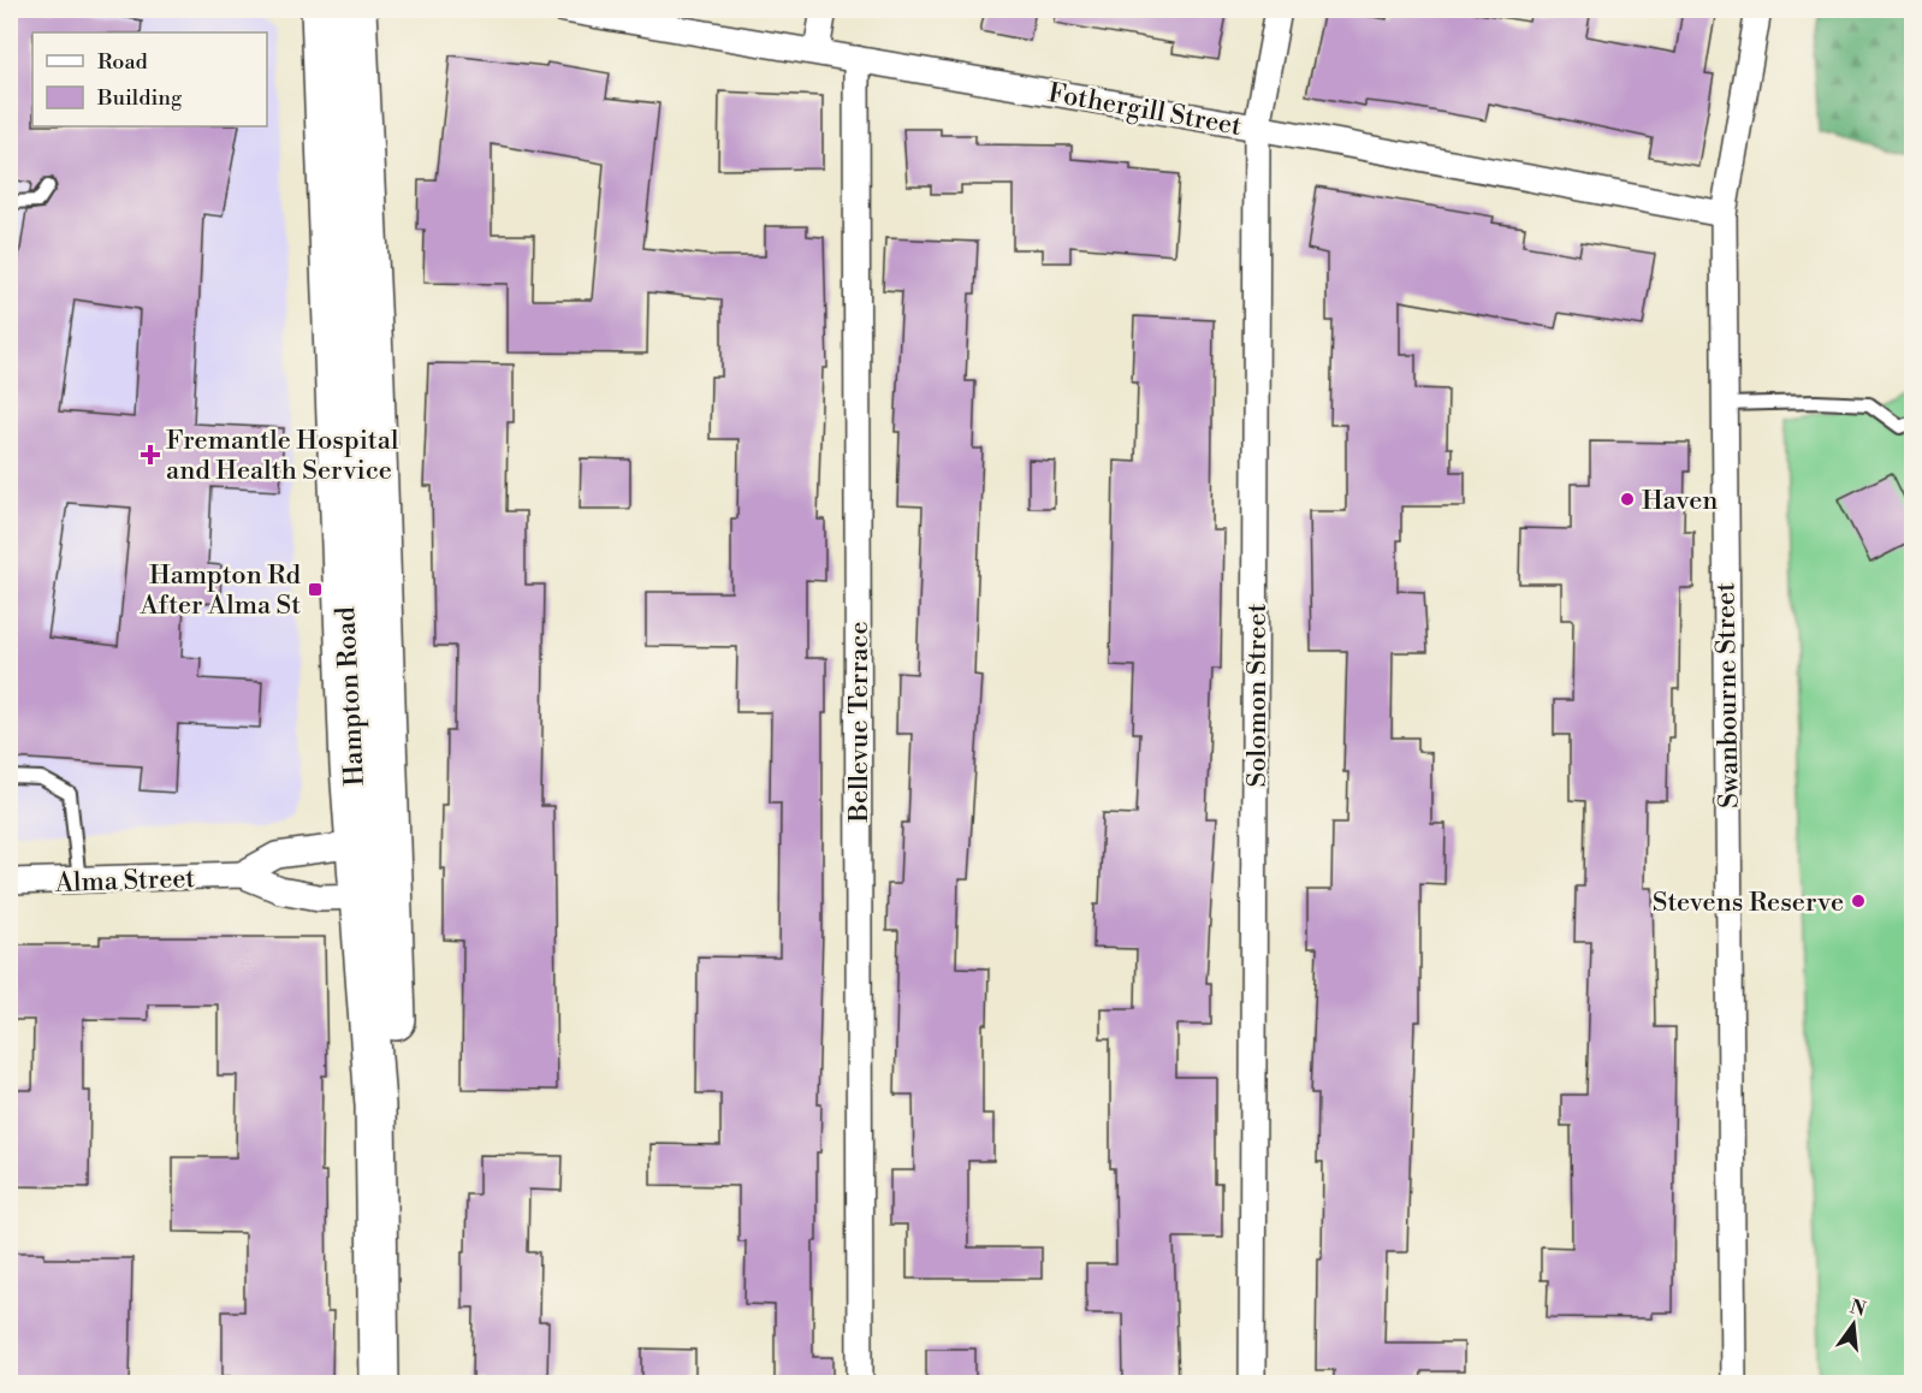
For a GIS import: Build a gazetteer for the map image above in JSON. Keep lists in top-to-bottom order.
{
  "streets": {
    "main road": ["Hampton Road"],
    "street": [
      "Fothergill Street",
      "Solomon Street",
      "Swanbourne Street",
      "Bellevue Terrace",
      "Alma Street"
    ]
  },
  "crossings": [
    ["Fothergill Street", "Solomon Street"],
    ["Fothergill Street", "Swanbourne Street"],
    ["Fothergill Street", "Bellevue Terrace"],
    ["Hampton Road", "Alma Street"]
  ],
  "places": {
    "health": ["Fremantle Hospital and Health Service"],
    "other": ["Haven", "Stevens Reserve"],
    "transit": ["Hampton Rd After Alma St"]
  },
  "legend": ["Road", "Building"],
  "north": "top"
}
